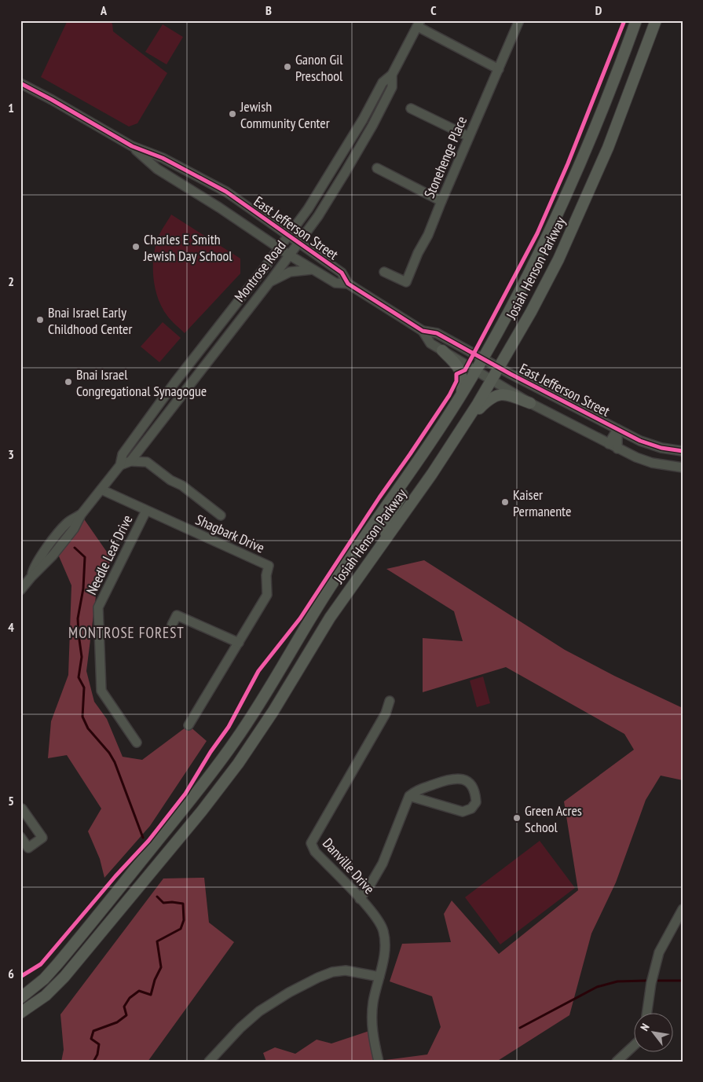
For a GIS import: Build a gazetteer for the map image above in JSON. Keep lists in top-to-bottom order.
{
  "streets": {
    "main road": ["Josiah Henson Parkway"],
    "street": [
      "Stonehenge Place",
      "East Jefferson Street",
      "Montrose Road",
      "Shagbark Drive",
      "Needle Leaf Drive",
      "Danville Drive"
    ]
  },
  "crossings": [
    ["East Jefferson Street", "Josiah Henson Parkway"],
    ["East Jefferson Street", "Montrose Road"],
    ["Montrose Road", "Shagbark Drive"],
    ["Shagbark Drive", "Needle Leaf Drive"]
  ],
  "districts": ["MONTROSE FOREST"],
  "places": [
    "Ganon Gil Preschool",
    "Jewish Community Center",
    "Charles E Smith Jewish Day School",
    "Bnai Israel Early Childhood Center",
    "Bnai Israel Congregational Synagogue",
    "Kaiser Permanente",
    "Green Acres School"
  ],
  "north": "top left",
  "grid": {
    "columns": [
      "A",
      "B",
      "C",
      "D"
    ],
    "rows": [
      "1",
      "2",
      "3",
      "4",
      "5",
      "6"
    ]
  }
}
